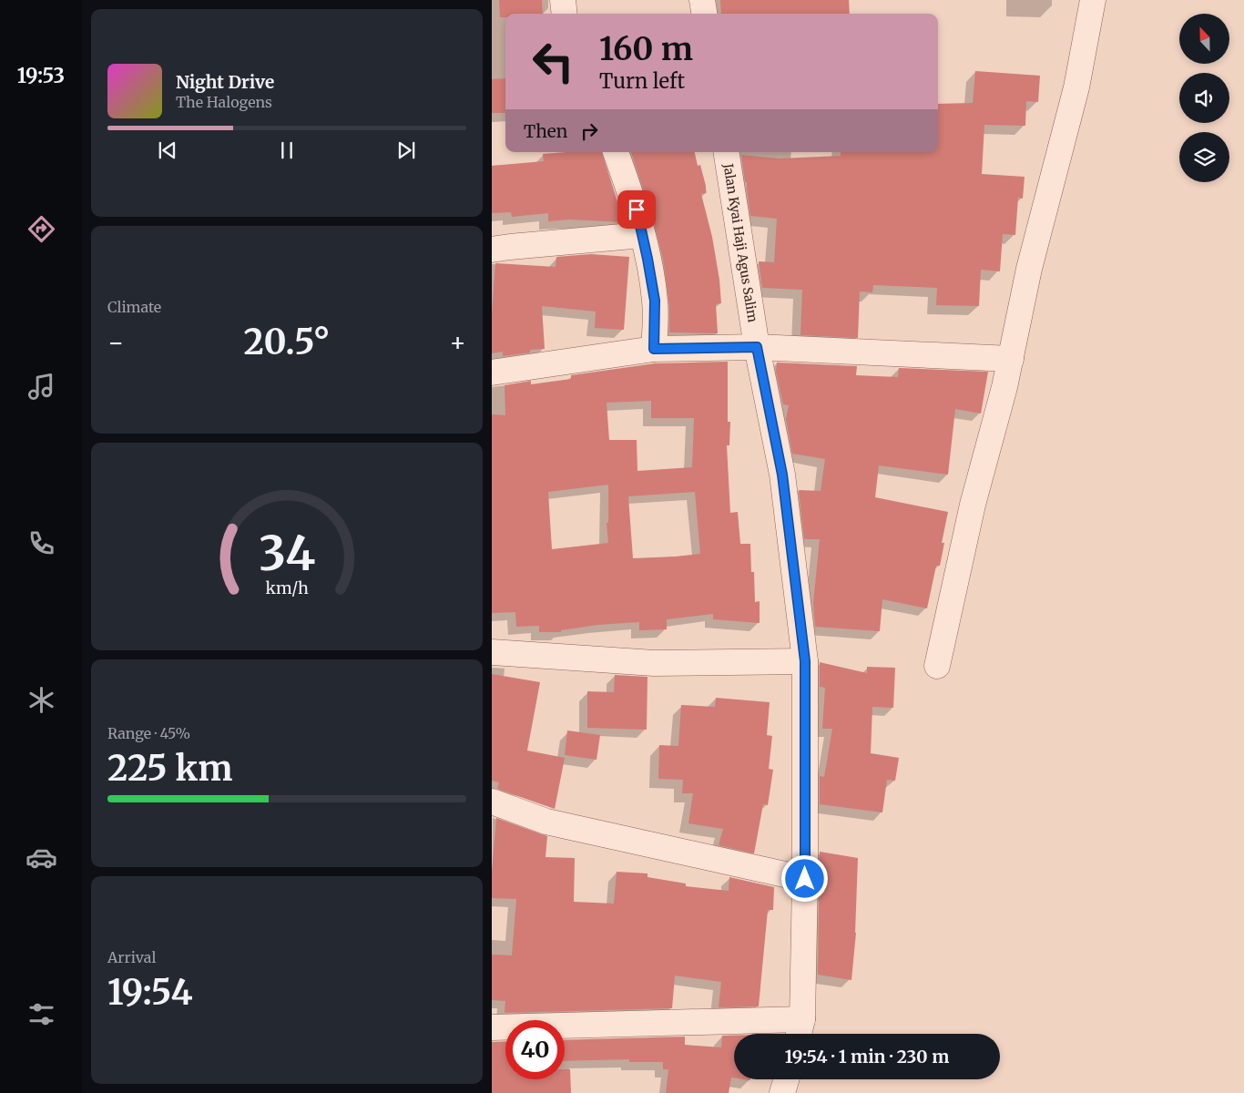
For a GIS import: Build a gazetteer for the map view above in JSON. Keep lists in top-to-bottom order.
{
  "streets": {
    "street": ["Jalan Kyai Haji Agus Salim"]
  },
  "north": "top",
  "page": {
    "tabs": "19:53",
    "turn": ["160 m", "Turn left"],
    "song": ["Night Drive", "The Halogens"],
    "then": "Then",
    "tile": [
      "Climate",
      ["Range · 45%", "225 km"],
      ["Arrival", "19:54"]
    ],
    "heat": ["−", "20.5°", "+"],
    "limit": "40",
    "trip": "19:54 · 1 min · 230 m",
    "gauge": ["34", "km/h"]
  }
}
